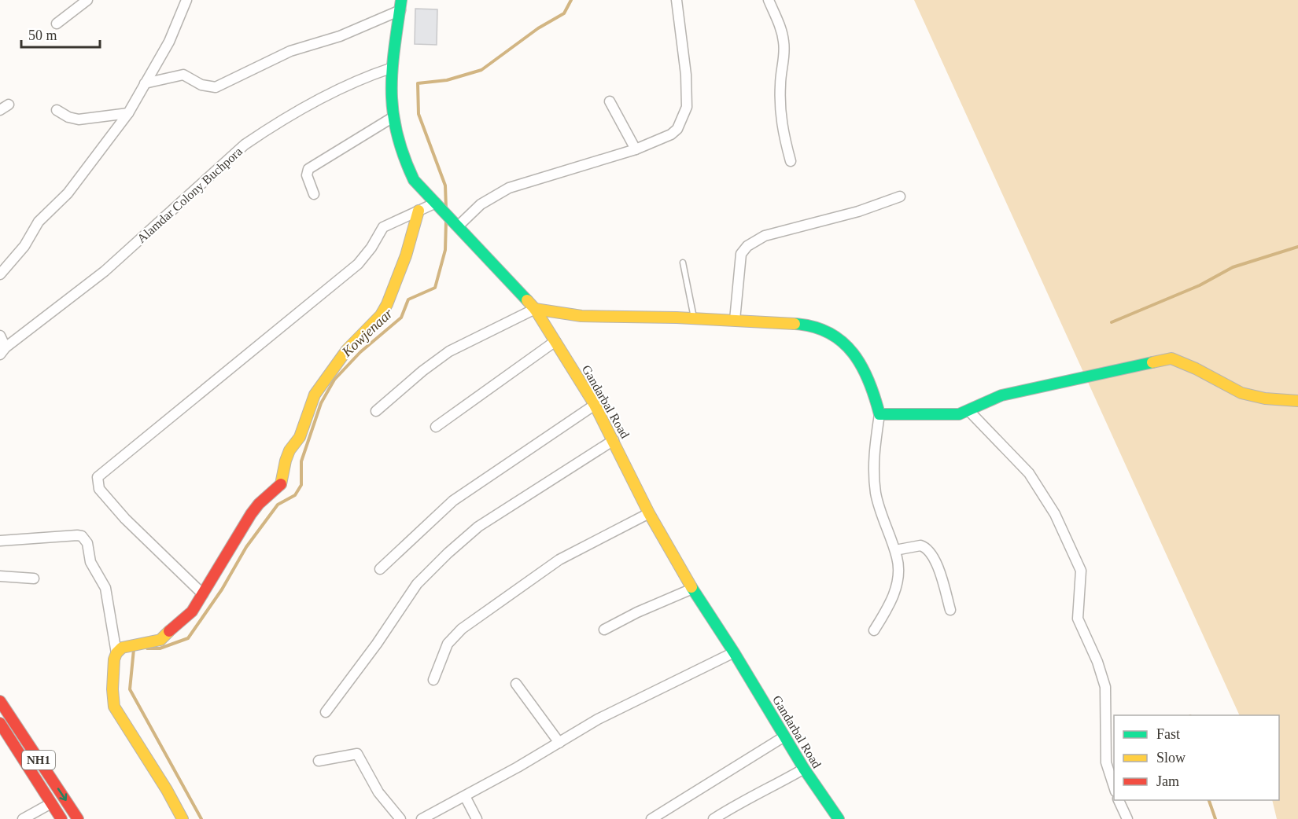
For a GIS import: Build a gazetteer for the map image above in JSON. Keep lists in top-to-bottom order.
{
  "streets": {
    "main road": ["Gandarbal Road", "NH1"],
    "street": ["Alamdar Colony Buchpora"]
  },
  "crossings": [
    ["Alamdar Colony Buchpora", "Gandarbal Road"]
  ],
  "water": ["Kowjenaar"],
  "legend": ["Fast", "Slow", "Jam"],
  "scale_bar": "50 m"
}
